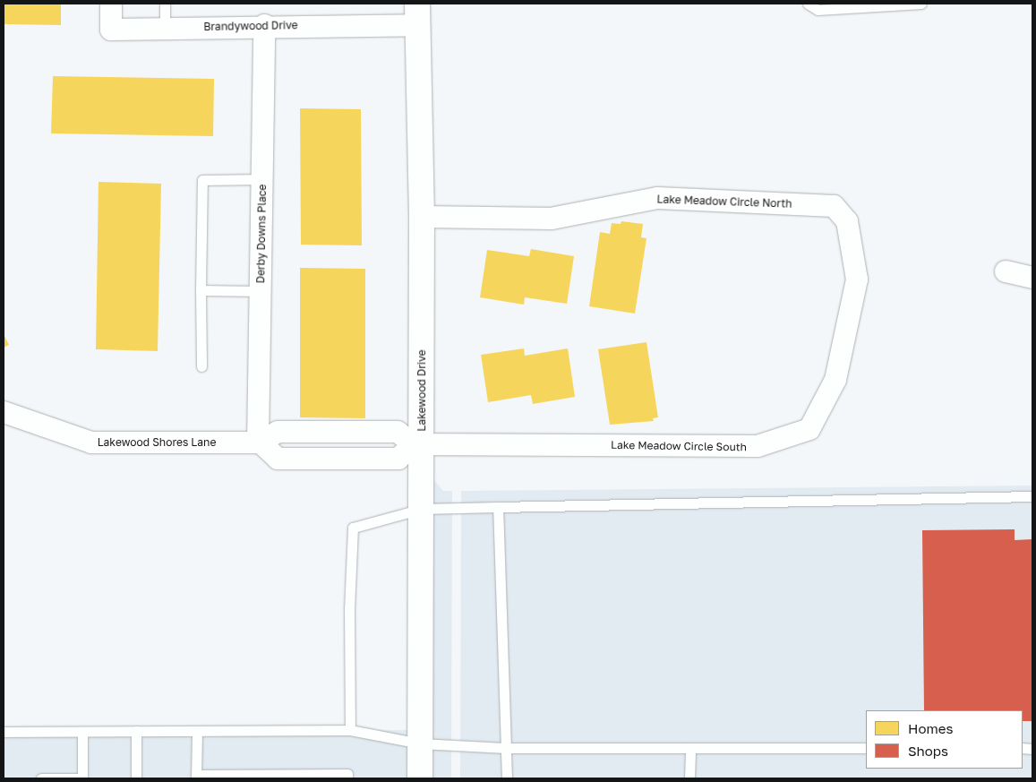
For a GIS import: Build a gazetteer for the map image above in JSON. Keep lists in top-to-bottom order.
{
  "streets": {
    "street": [
      "Brandywood Drive",
      "Lake Meadow Circle North",
      "Derby Downs Place",
      "Lakewood Drive",
      "Lakewood Shores Lane",
      "Lake Meadow Circle South"
    ]
  },
  "crossings": [
    ["Brandywood Drive", "Derby Downs Place"],
    ["Brandywood Drive", "Lakewood Drive"],
    ["Lake Meadow Circle North", "Lakewood Drive"],
    ["Lake Meadow Circle North", "Lake Meadow Circle South"],
    ["Derby Downs Place", "Lakewood Shores Lane"],
    ["Lakewood Drive", "Lake Meadow Circle South"]
  ],
  "legend": ["Homes", "Shops"]
}
